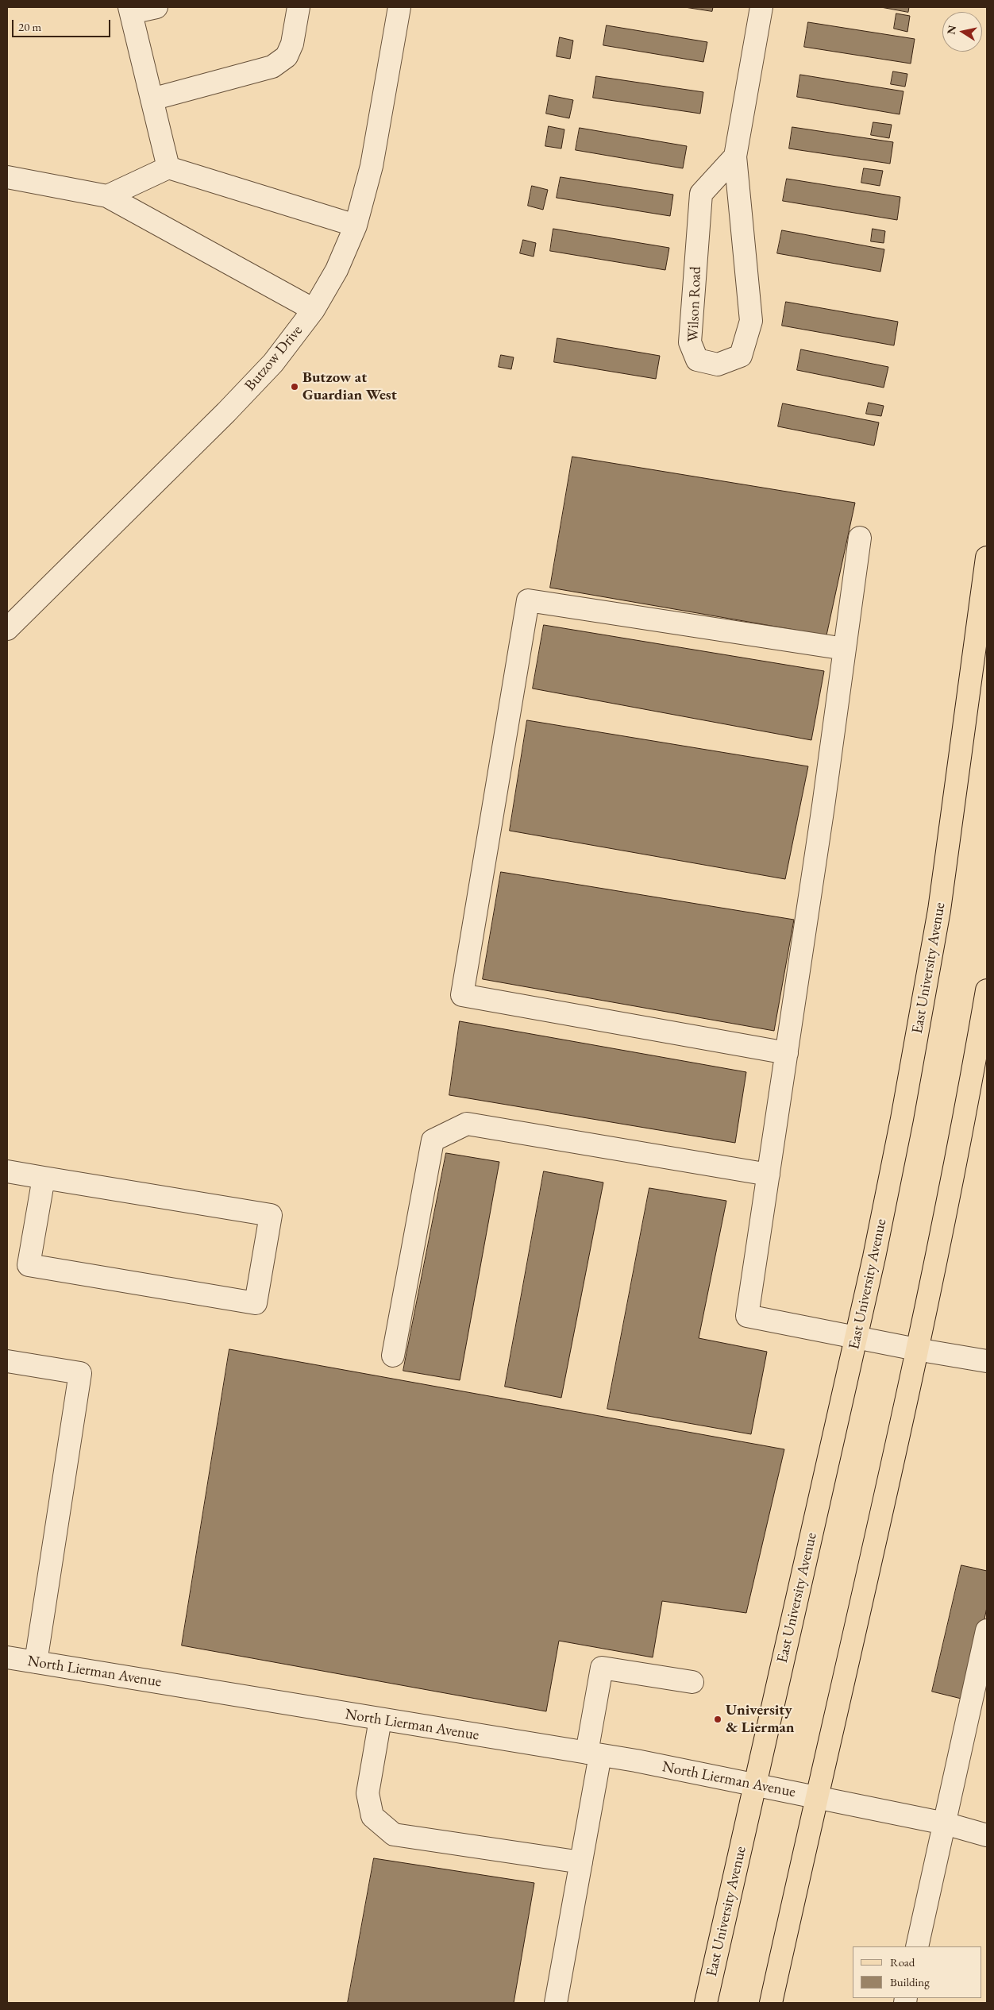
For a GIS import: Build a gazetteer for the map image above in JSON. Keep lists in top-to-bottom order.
{
  "streets": {
    "main road": ["East University Avenue"],
    "street": ["Wilson Road", "Butzow Drive", "North Lierman Avenue"]
  },
  "crossings": [
    ["East University Avenue", "North Lierman Avenue"]
  ],
  "places": ["Butzow at Guardian West", "University & Lierman"],
  "legend": ["Road", "Building"],
  "scale_bar": "20 m",
  "north": "left"
}
